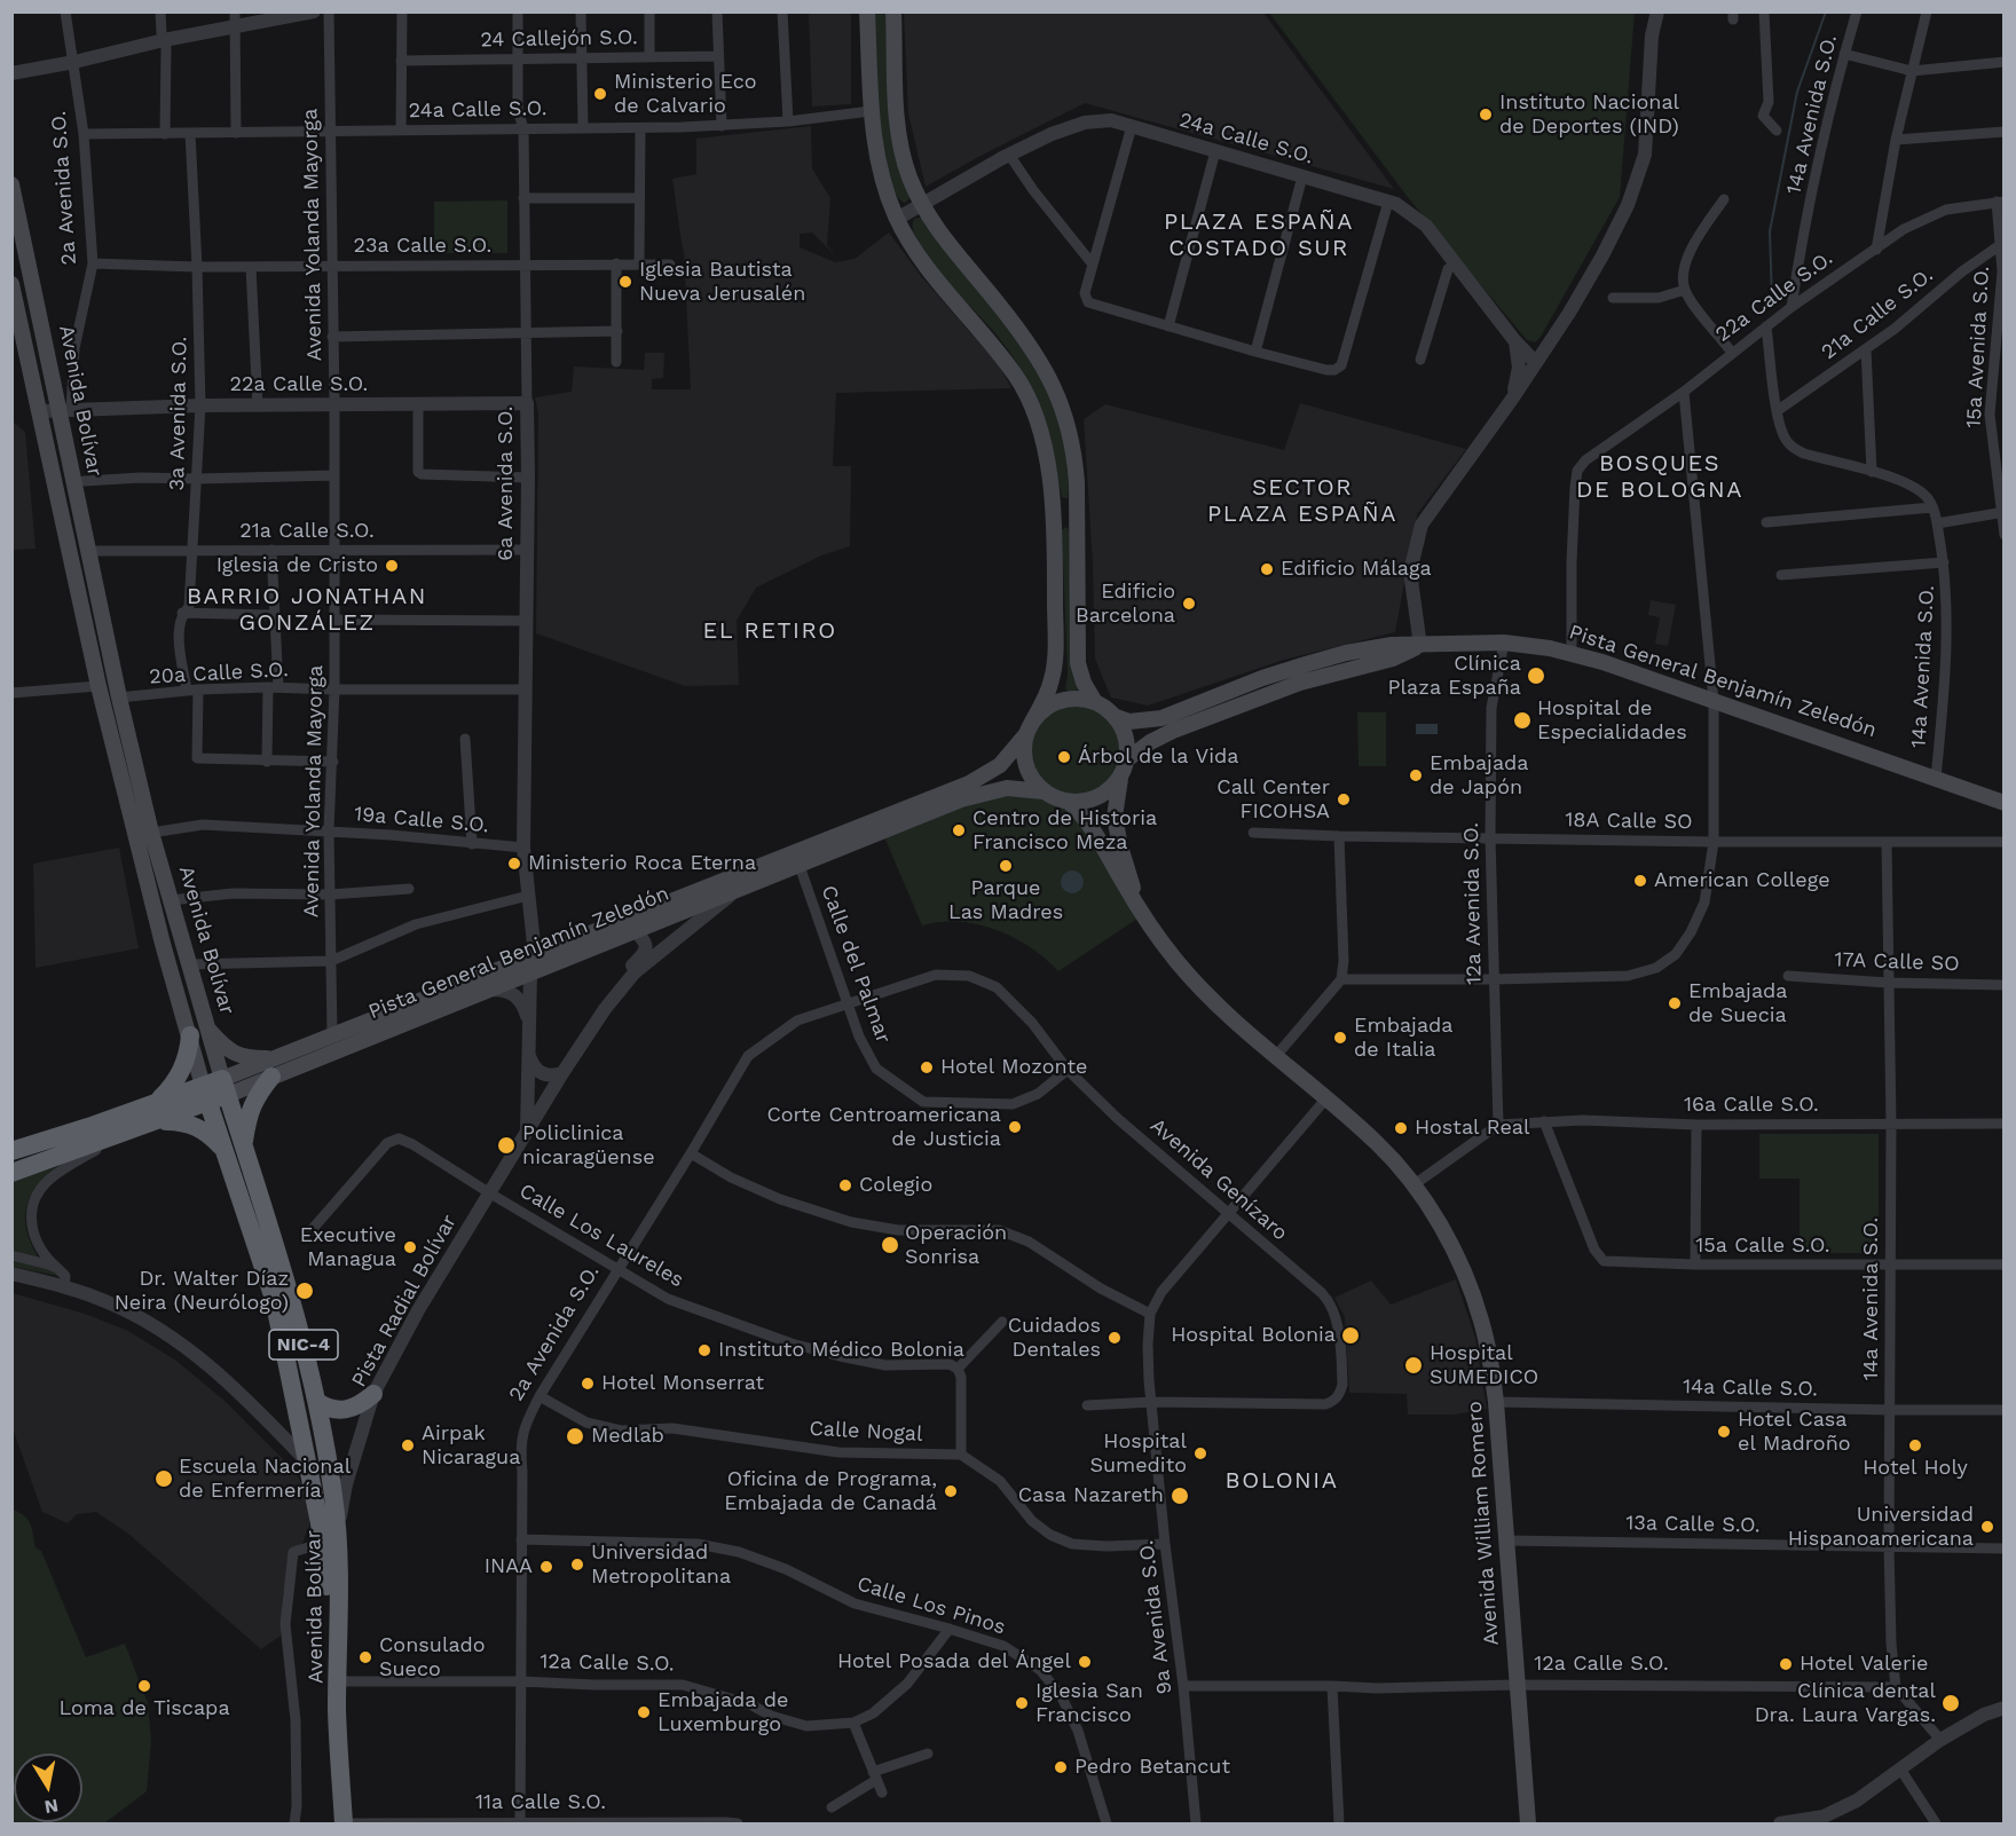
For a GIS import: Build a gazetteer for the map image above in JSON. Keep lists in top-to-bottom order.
{
  "streets": {
    "highway": ["Avenida Bolívar", "Pista General Benjamín Zeledón", "NIC-4"],
    "main road": ["Avenida William Romero"],
    "street": [
      "24 Callejón S.O.",
      "24a Calle S.O.",
      "14a Avenida S.O.",
      "2a Avenida S.O.",
      "Avenida Yolanda Mayorga",
      "23a Calle S.O.",
      "22a Calle S.O.",
      "21a Calle S.O.",
      "15a Avenida S.O.",
      "3a Avenida S.O.",
      "6a Avenida S.O.",
      "20a Calle S.O.",
      "19a Calle S.O.",
      "18A Calle SO",
      "12a Avenida S.O.",
      "17A Calle SO",
      "Calle del Palmar",
      "16a Calle S.O.",
      "Avenida Genízaro",
      "Calle Los Laureles",
      "15a Calle S.O.",
      "Pista Radial Bolívar",
      "14a Calle S.O.",
      "Calle Nogal",
      "13a Calle S.O.",
      "Calle Los Pinos",
      "9a Avenida S.O.",
      "12a Calle S.O.",
      "11a Calle S.O."
    ]
  },
  "crossings": [
    ["24 Callejón S.O.", "6a Avenida S.O."],
    ["24a Calle S.O.", "2a Avenida S.O."],
    ["24a Calle S.O.", "Avenida Yolanda Mayorga"],
    ["24a Calle S.O.", "3a Avenida S.O."],
    ["24a Calle S.O.", "6a Avenida S.O."],
    ["14a Avenida S.O.", "22a Calle S.O."],
    ["14a Avenida S.O.", "Pista General Benjamín Zeledón"],
    ["14a Avenida S.O.", "18A Calle SO"],
    ["14a Avenida S.O.", "17A Calle SO"],
    ["14a Avenida S.O.", "16a Calle S.O."],
    ["14a Avenida S.O.", "15a Calle S.O."],
    ["14a Avenida S.O.", "14a Calle S.O."],
    ["14a Avenida S.O.", "13a Calle S.O."],
    ["14a Avenida S.O.", "12a Calle S.O."],
    ["2a Avenida S.O.", "23a Calle S.O."],
    ["2a Avenida S.O.", "22a Calle S.O."],
    ["2a Avenida S.O.", "Avenida Bolívar"],
    ["2a Avenida S.O.", "Calle del Palmar"],
    ["2a Avenida S.O.", "Avenida Genízaro"],
    ["2a Avenida S.O.", "Calle Los Laureles"],
    ["2a Avenida S.O.", "Calle Nogal"],
    ["2a Avenida S.O.", "Calle Los Pinos"],
    ["2a Avenida S.O.", "12a Calle S.O."],
    ["2a Avenida S.O.", "11a Calle S.O."],
    ["Avenida Yolanda Mayorga", "23a Calle S.O."],
    ["Avenida Yolanda Mayorga", "22a Calle S.O."],
    ["Avenida Yolanda Mayorga", "21a Calle S.O."],
    ["Avenida Yolanda Mayorga", "20a Calle S.O."],
    ["Avenida Yolanda Mayorga", "Pista General Benjamín Zeledón"],
    ["Avenida Yolanda Mayorga", "19a Calle S.O."],
    ["23a Calle S.O.", "3a Avenida S.O."],
    ["23a Calle S.O.", "6a Avenida S.O."],
    ["22a Calle S.O.", "15a Avenida S.O."],
    ["22a Calle S.O.", "Avenida Bolívar"],
    ["22a Calle S.O.", "3a Avenida S.O."],
    ["22a Calle S.O.", "6a Avenida S.O."],
    ["22a Calle S.O.", "Pista General Benjamín Zeledón"],
    ["21a Calle S.O.", "15a Avenida S.O."],
    ["21a Calle S.O.", "Avenida Bolívar"],
    ["21a Calle S.O.", "3a Avenida S.O."],
    ["21a Calle S.O.", "6a Avenida S.O."],
    ["Avenida Bolívar", "20a Calle S.O."],
    ["Avenida Bolívar", "Pista General Benjamín Zeledón"],
    ["Avenida Bolívar", "19a Calle S.O."],
    ["Avenida Bolívar", "Pista Radial Bolívar"],
    ["Avenida Bolívar", "12a Calle S.O."],
    ["Avenida Bolívar", "11a Calle S.O."],
    ["3a Avenida S.O.", "20a Calle S.O."],
    ["6a Avenida S.O.", "20a Calle S.O."],
    ["6a Avenida S.O.", "Pista General Benjamín Zeledón"],
    ["6a Avenida S.O.", "19a Calle S.O."],
    ["Pista General Benjamín Zeledón", "12a Avenida S.O."],
    ["Pista General Benjamín Zeledón", "Calle del Palmar"],
    ["Pista General Benjamín Zeledón", "Avenida William Romero"],
    ["18A Calle SO", "12a Avenida S.O."],
    ["12a Avenida S.O.", "16a Calle S.O."],
    ["Calle del Palmar", "Avenida Genízaro"],
    ["16a Calle S.O.", "15a Calle S.O."],
    ["Avenida Genízaro", "9a Avenida S.O."],
    ["Calle Los Laureles", "Pista Radial Bolívar"],
    ["14a Calle S.O.", "Avenida William Romero"],
    ["Avenida William Romero", "13a Calle S.O."],
    ["Avenida William Romero", "9a Avenida S.O."],
    ["Avenida William Romero", "12a Calle S.O."],
    ["Calle Los Pinos", "12a Calle S.O."],
    ["9a Avenida S.O.", "12a Calle S.O."]
  ],
  "districts": [
    "PLAZA ESPAÑA COSTADO SUR",
    "BOSQUES DE BOLOGNA",
    "SECTOR PLAZA ESPAÑA",
    "BARRIO JONATHAN GONZÁLEZ",
    "EL RETIRO",
    "BOLONIA"
  ],
  "places": [
    "Ministerio Eco de Calvario",
    "Instituto Nacional de Deportes (IND)",
    "Iglesia Bautista Nueva Jerusalén",
    "Iglesia de Cristo",
    "Edificio Málaga",
    "Edificio Barcelona",
    "Clínica Plaza España",
    "Hospital de Especialidades",
    "Árbol de la Vida",
    "Embajada de Japón",
    "Call Center FICOHSA",
    "Centro de Historia Francisco Meza",
    "Ministerio Roca Eterna",
    "Parque Las Madres",
    "American College",
    "Embajada de Suecia",
    "Embajada de Italia",
    "Hotel Mozonte",
    "Corte Centroamericana de Justicia",
    "Hostal Real",
    "Policlinica nicaragüense",
    "Colegio",
    "Operación Sonrisa",
    "Executive Managua",
    "Dr. Walter Díaz Neira (Neurólogo)",
    "Hospital Bolonia",
    "Cuidados Dentales",
    "Instituto Médico Bolonia",
    "Hospital SUMEDICO",
    "Hotel Monserrat",
    "Hotel Casa el Madroño",
    "Medlab",
    "Airpak Nicaragua",
    "Hotel Holy",
    "Hospital Sumedito",
    "Escuela Nacional de Enfermería",
    "Oficina de Programa, Embajada de Canadá",
    "Casa Nazareth",
    "Universidad Hispanoamericana",
    "Universidad Metropolitana",
    "INAA",
    "Consulado Sueco",
    "Hotel Posada del Ángel",
    "Hotel Valerie",
    "Loma de Tiscapa",
    "Iglesia San Francisco",
    "Clínica dental Dra. Laura Vargas.",
    "Embajada de Luxemburgo",
    "Pedro Betancut"
  ],
  "north": "bottom"
}
